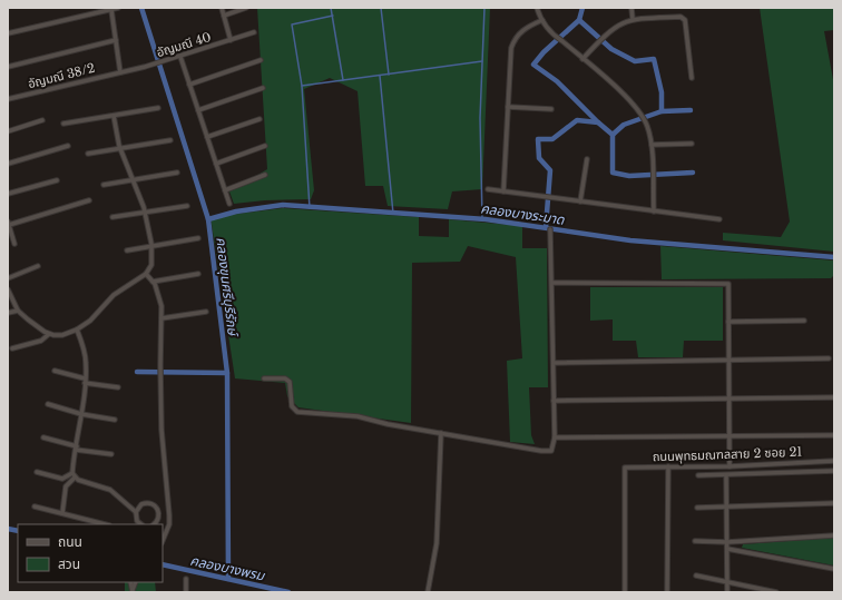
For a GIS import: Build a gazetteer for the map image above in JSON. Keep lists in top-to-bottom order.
{
  "streets": {
    "street": ["อัญมณี 40", "อัญมณี 38/2", "ถนนพุทธมณฑลสาย 2 ซอย 21"]
  },
  "crossings": [
    ["อัญมณี 40", "อัญมณี 38/2"]
  ],
  "water": ["คลองบางระมาด", "คลองขุนศรีบุรีรักษ์", "คลองบางพรม"],
  "legend": ["ถนน", "สวน"]
}
